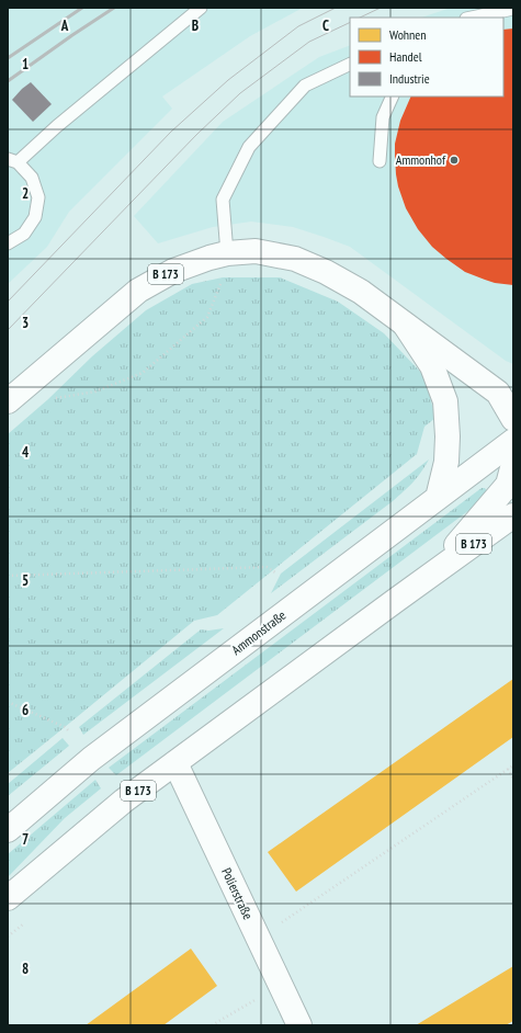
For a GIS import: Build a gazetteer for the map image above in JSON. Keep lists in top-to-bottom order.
{
  "streets": {
    "main road": ["B 173", "Ammonstraße", "Polierstraße"]
  },
  "crossings": [
    ["B 173", "Ammonstraße"],
    ["B 173", "Polierstraße"]
  ],
  "places": ["Ammonhof"],
  "legend": ["Wohnen", "Handel", "Industrie"],
  "grid": {
    "columns": ["A", "B", "C"],
    "rows": [
      "1",
      "2",
      "3",
      "4",
      "5",
      "6",
      "7",
      "8"
    ]
  }
}
